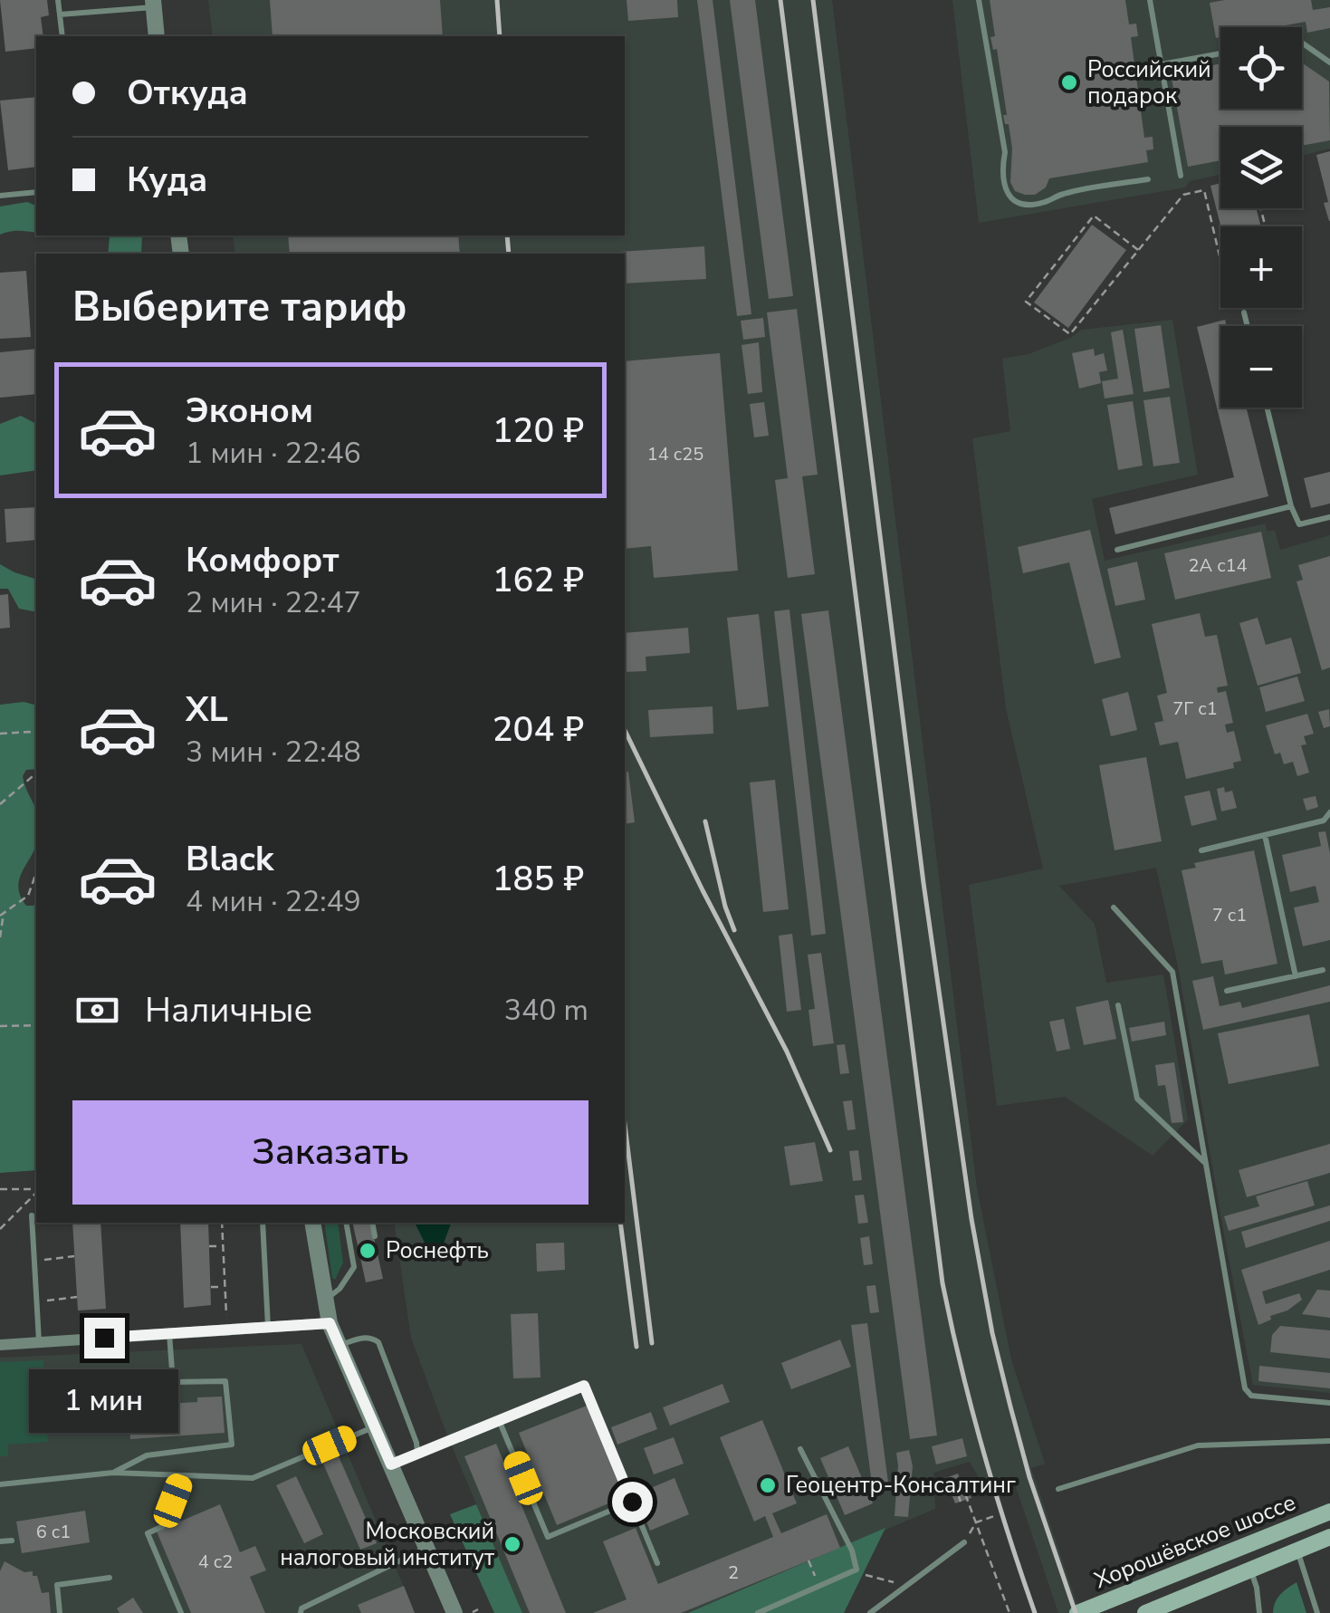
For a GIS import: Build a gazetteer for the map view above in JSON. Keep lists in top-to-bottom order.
{
  "streets": {
    "main road": ["Хорошёвское шоссе"]
  },
  "places": [
    "Российский подарок",
    "Роснефть",
    "Геоцентр-Консалтинг",
    "Московский налоговый институт"
  ],
  "house_numbers": [
    "14 с25",
    "2А с14",
    "7Г с1",
    "7 с1",
    "6 с1",
    "4 с2",
    "2"
  ],
  "page": {
    "map_buttons": ["+", "−"],
    "banner": ["Откуда", "Куда"],
    "heading": "Выберите тариф",
    "list": [
      {
        "name": "Эконом",
        "note": "1 мин · 22:46",
        "value": "120 ₽"
      },
      {
        "name": "Комфорт",
        "note": "2 мин · 22:47",
        "value": "162 ₽"
      },
      {
        "name": "XL",
        "note": "3 мин · 22:48",
        "value": "204 ₽"
      },
      {
        "name": "Black",
        "note": "4 мин · 22:49",
        "value": "185 ₽"
      }
    ],
    "pay": ["Наличные", "340 m"],
    "buttons": "Заказать",
    "bubble": "1 мин"
  }
}
